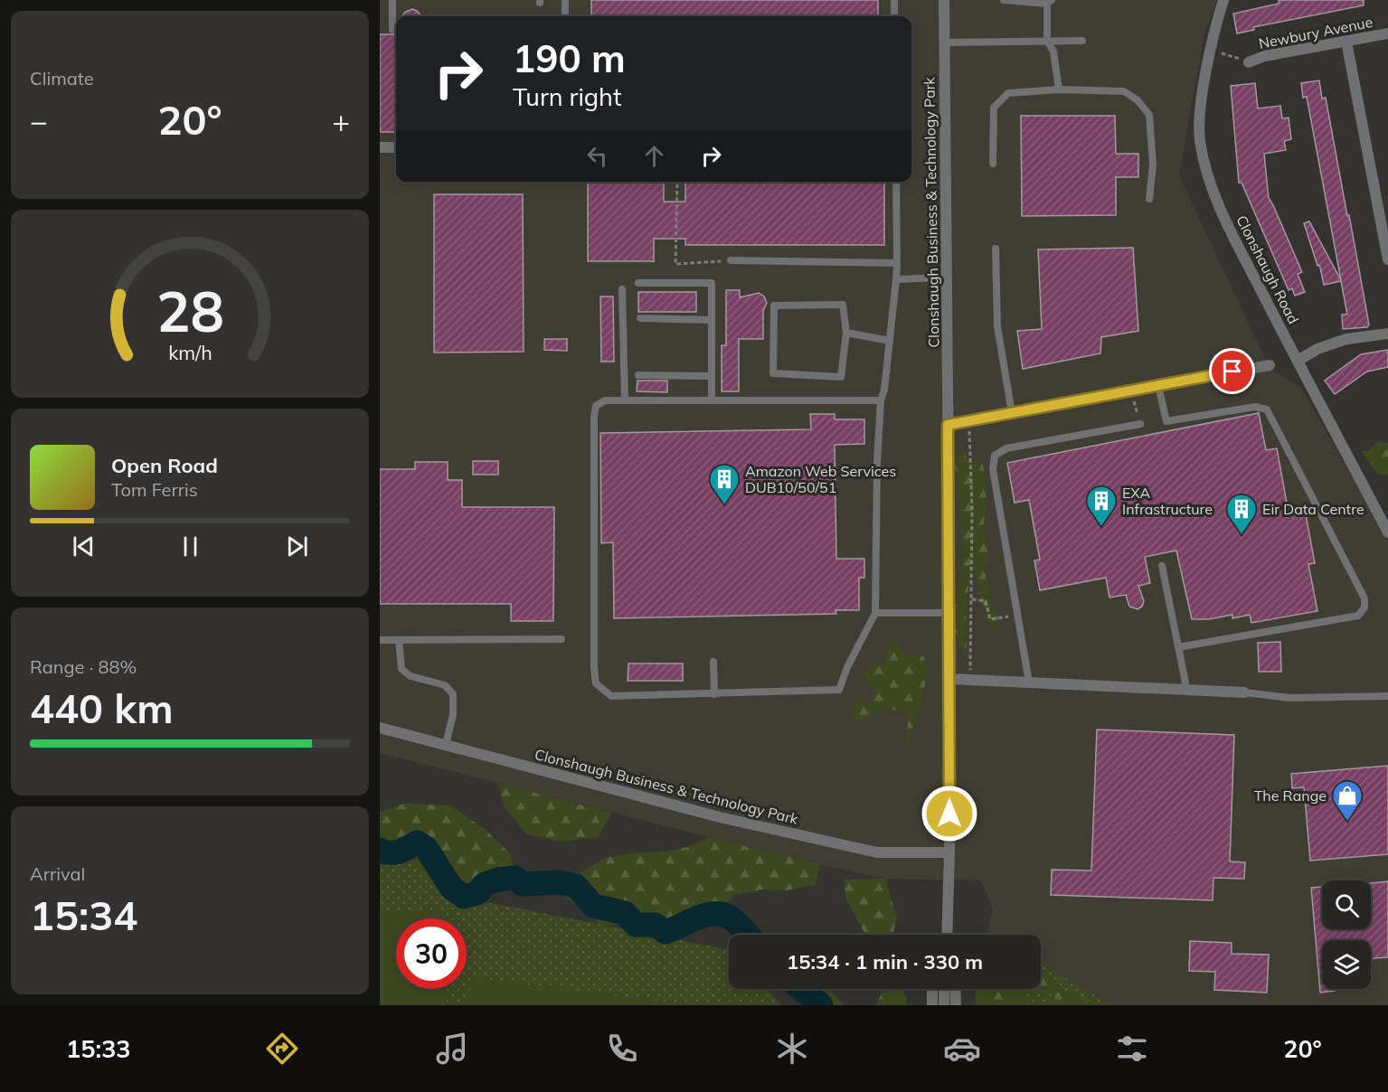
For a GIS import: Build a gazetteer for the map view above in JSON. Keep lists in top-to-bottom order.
{
  "streets": {
    "street": ["Newbury Avenue", "Clonshaugh Business & Technology Park", "Clonshaugh Road"]
  },
  "places": {
    "building": ["Amazon Web Services DUB10/50/51", "EXA Infrastructure", "Eir Data Centre"],
    "shop": ["The Range"]
  },
  "page": {
    "tile": [
      "Climate",
      ["Range · 88%", "440 km"],
      ["Arrival", "15:34"]
    ],
    "turn": ["190 m", "Turn right"],
    "heat": ["−", "20°", "+"],
    "song": ["Open Road", "Tom Ferris"],
    "limit": "30",
    "trip": "15:34 · 1 min · 330 m",
    "tabs": ["15:33", "20°"],
    "gauge": ["28", "km/h"]
  }
}
